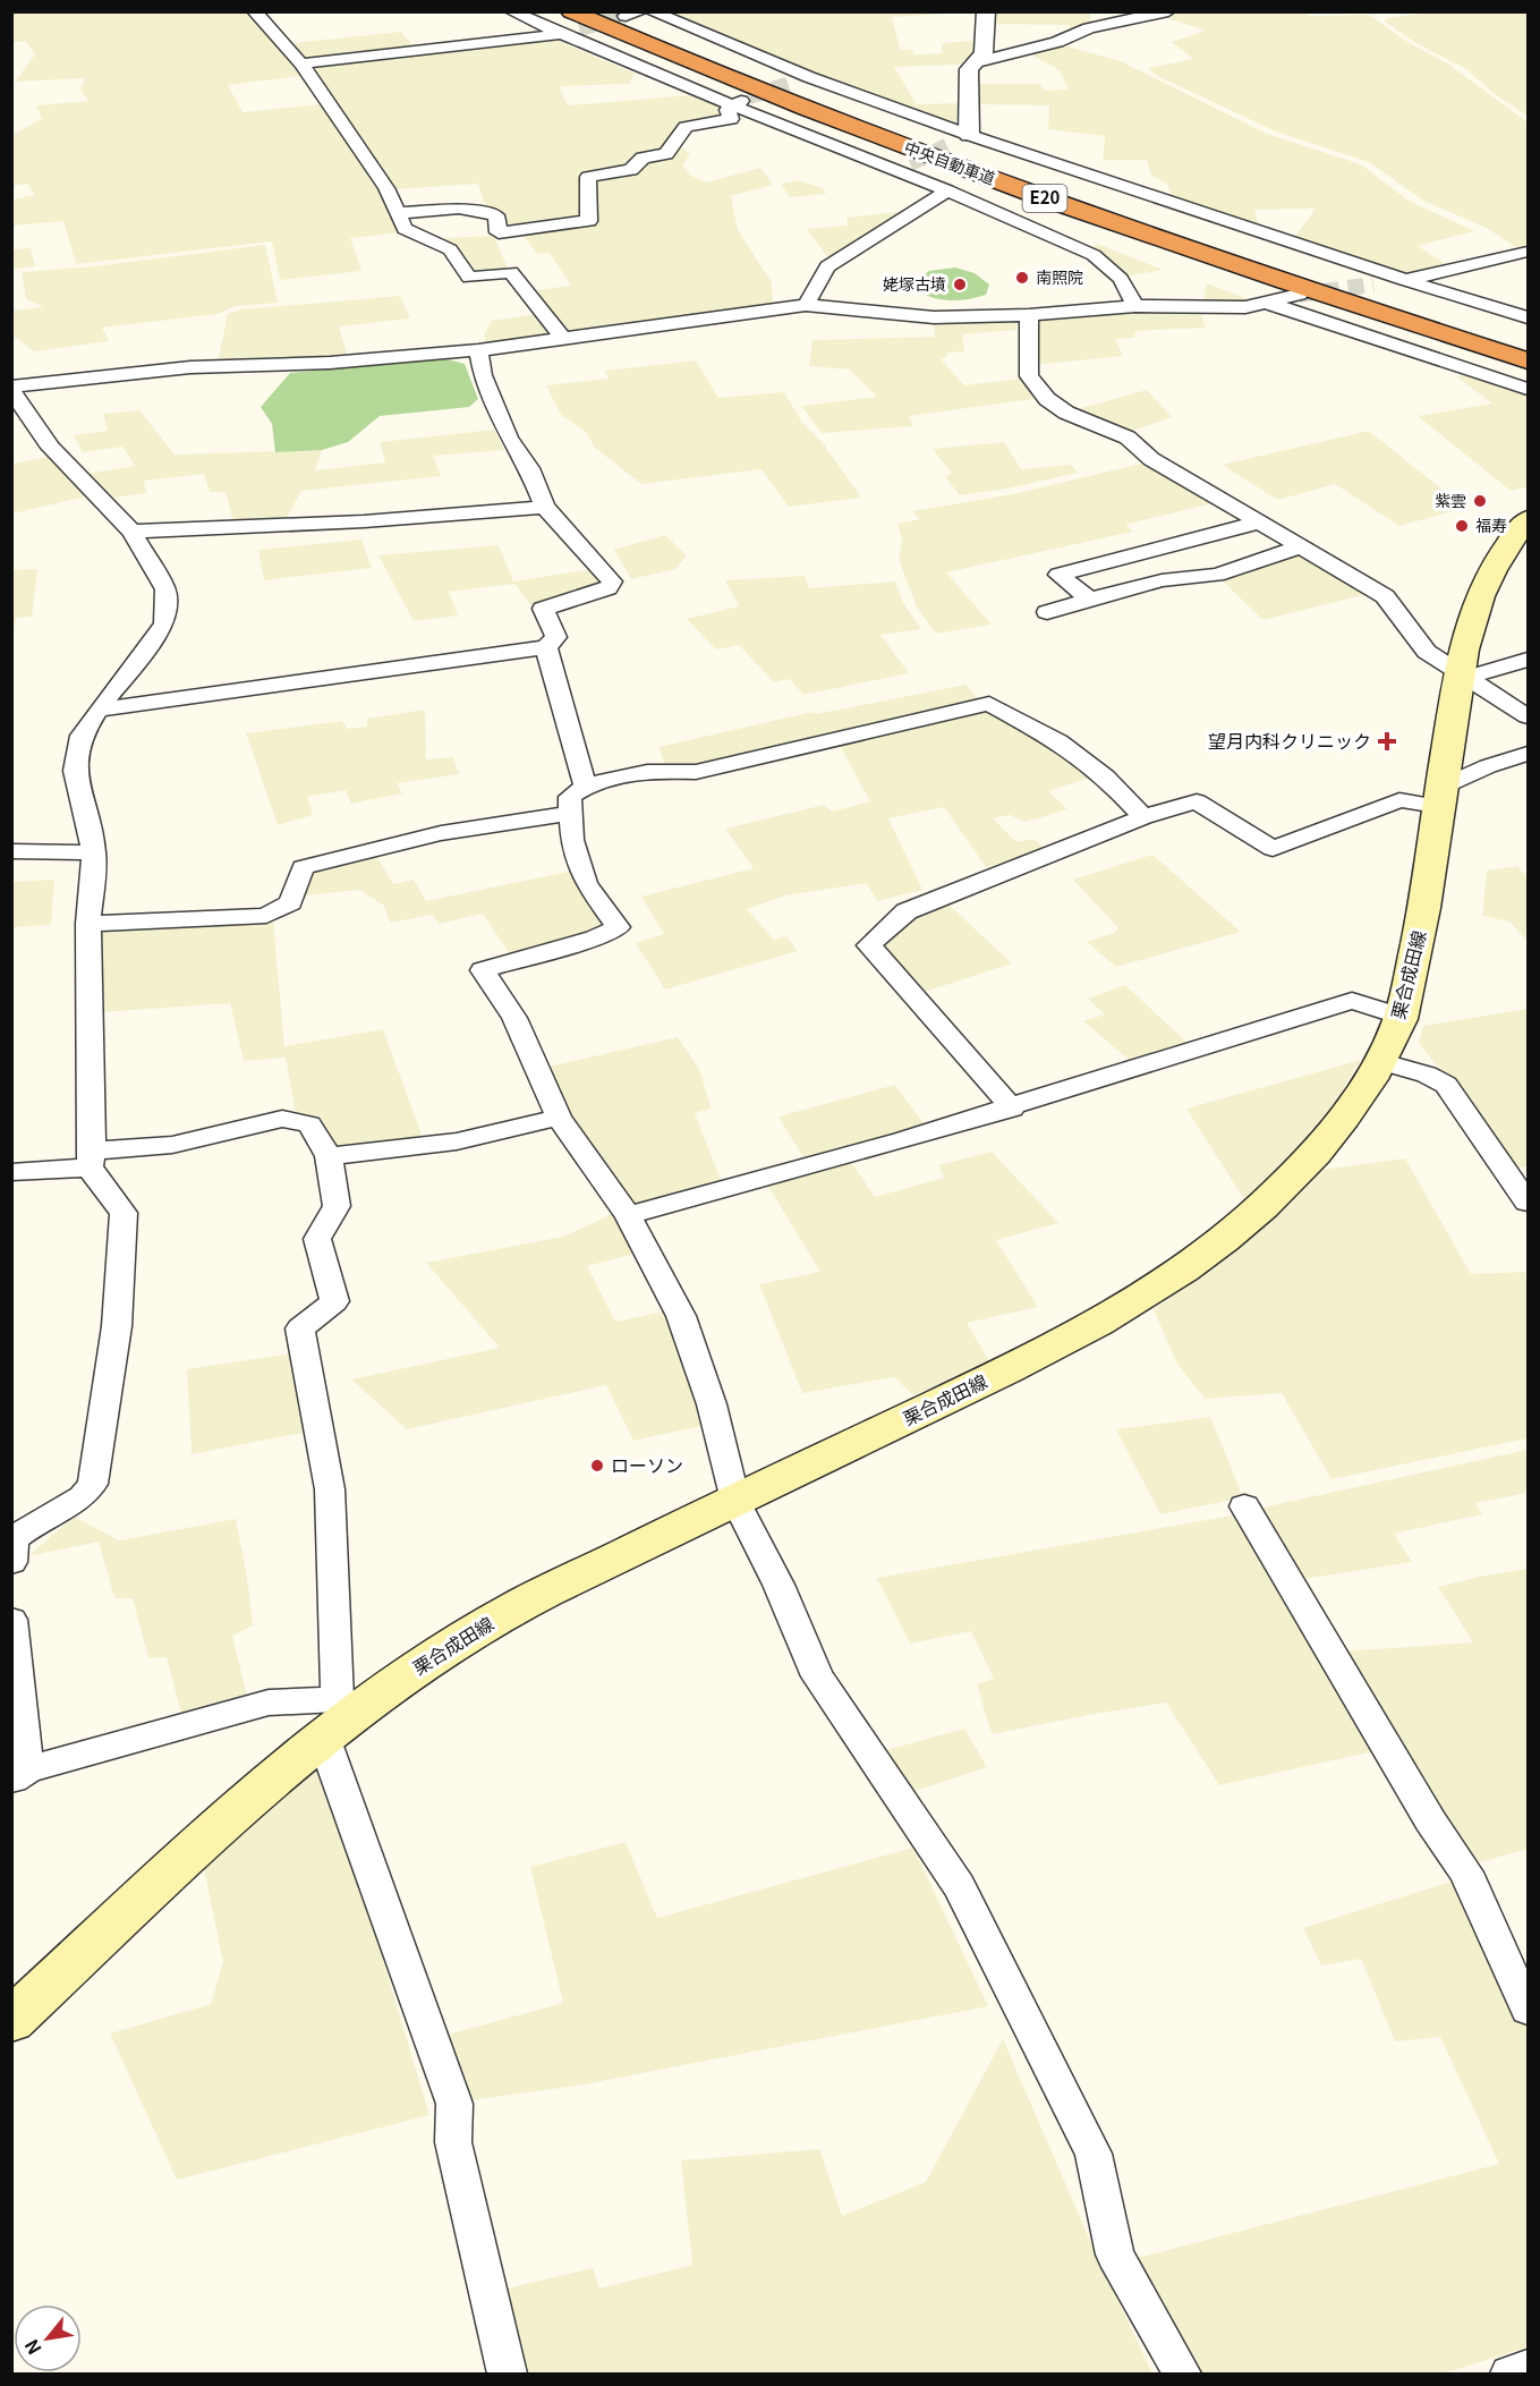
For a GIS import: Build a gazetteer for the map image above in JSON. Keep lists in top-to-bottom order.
{
  "streets": {
    "highway": ["中央自動車道", "E20"],
    "main road": ["栗合成田線"]
  },
  "places": {
    "other": [
      "南照院",
      "姥塚古墳",
      "紫雲",
      "福寿",
      "ローソン"
    ],
    "health": ["望月内科クリニック"]
  },
  "north": "bottom left"
}
